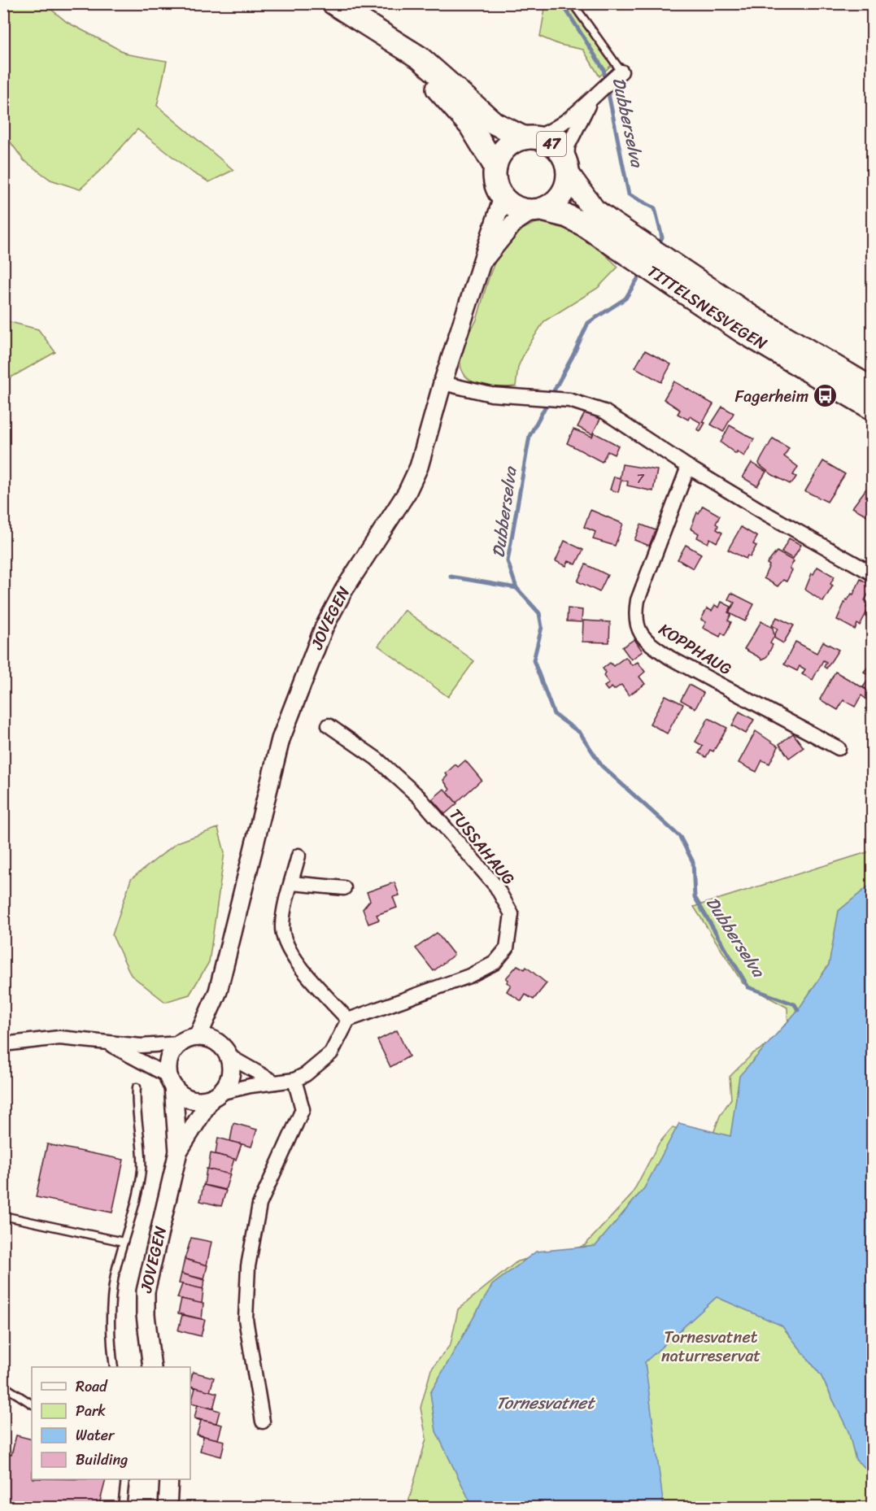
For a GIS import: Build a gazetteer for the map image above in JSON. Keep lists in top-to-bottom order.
{
  "streets": {
    "main road": ["47", "TITTELSNESVEGEN"],
    "street": ["JOVEGEN", "KOPPHAUG", "TUSSAHAUG"]
  },
  "crossings": [
    ["47", "TITTELSNESVEGEN"],
    ["47", "JOVEGEN"],
    ["TITTELSNESVEGEN", "JOVEGEN"]
  ],
  "water": ["Dubberselva", "Tornesvatnet"],
  "parks": ["Tornesvatnet naturreservat"],
  "places": {
    "bus stop": ["Fagerheim"]
  },
  "house_numbers": ["7"],
  "legend": [
    "Road",
    "Park",
    "Water",
    "Building"
  ]
}
